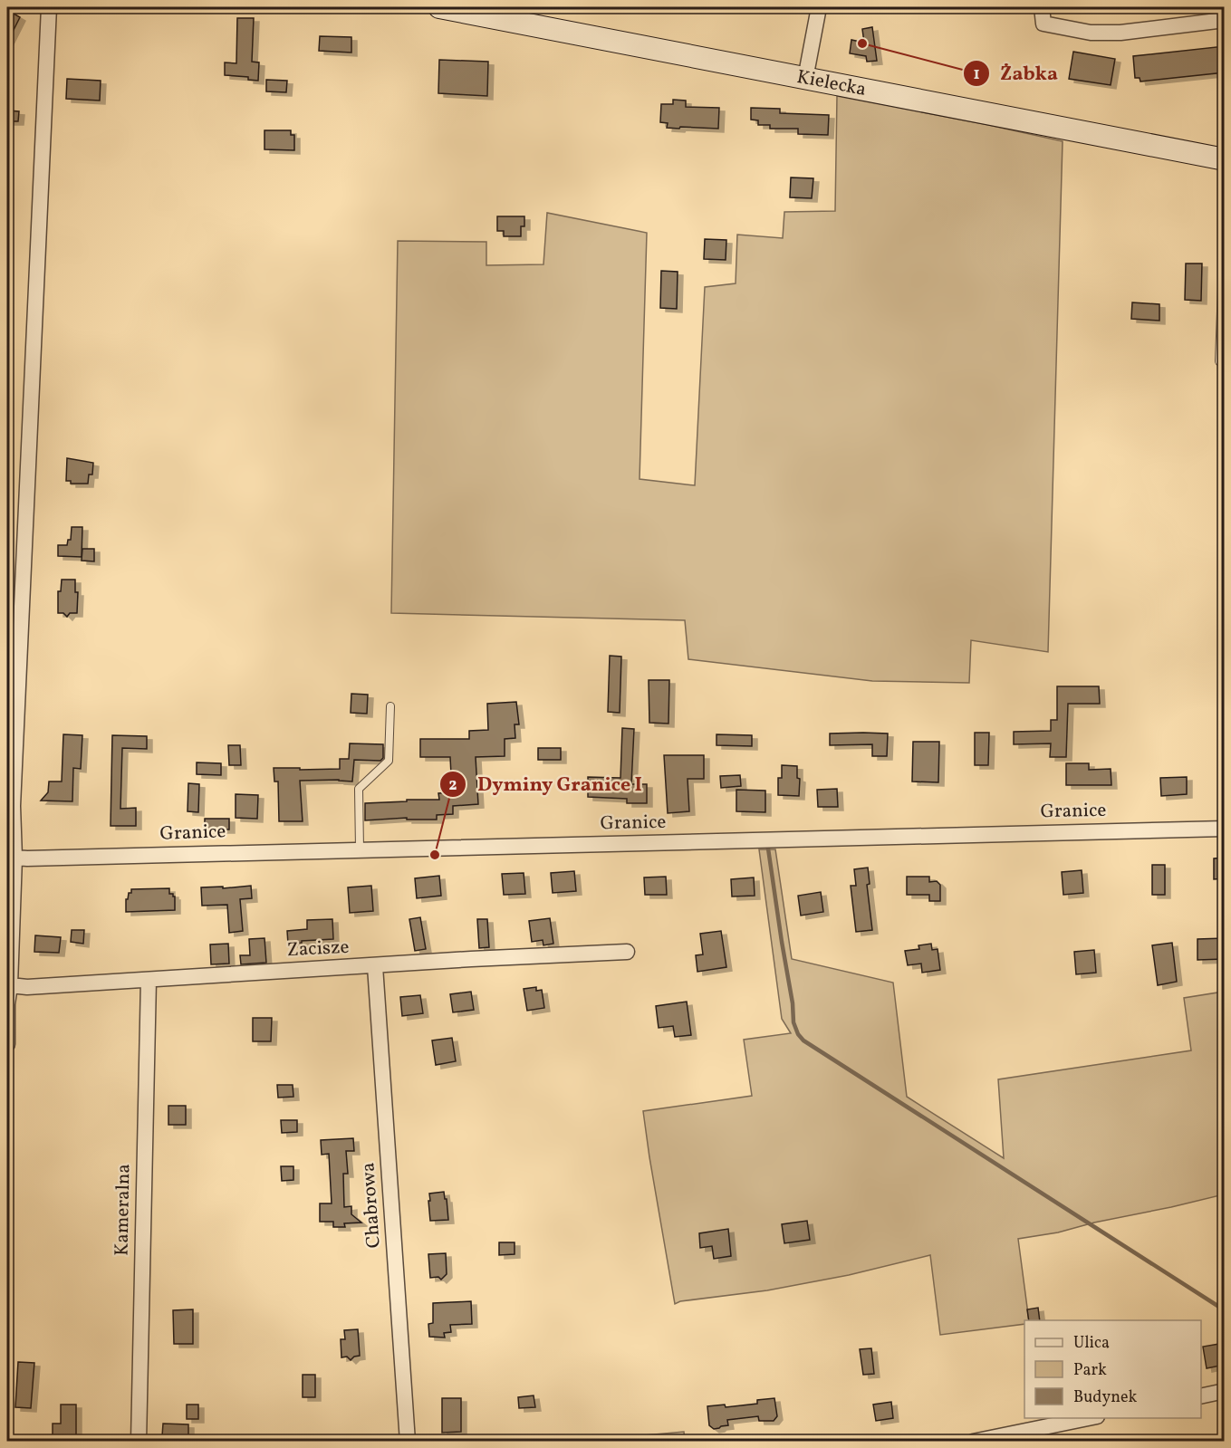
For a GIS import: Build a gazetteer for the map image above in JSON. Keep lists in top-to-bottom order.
{
  "streets": {
    "street": [
      "Kielecka",
      "Granice",
      "Zacisze",
      "Chabrowa",
      "Kameralna"
    ]
  },
  "crossings": [
    ["Zacisze", "Chabrowa"],
    ["Zacisze", "Kameralna"]
  ],
  "places": ["Żabka", "Dyminy Granice I"],
  "legend": ["Ulica", "Park", "Budynek"]
}
